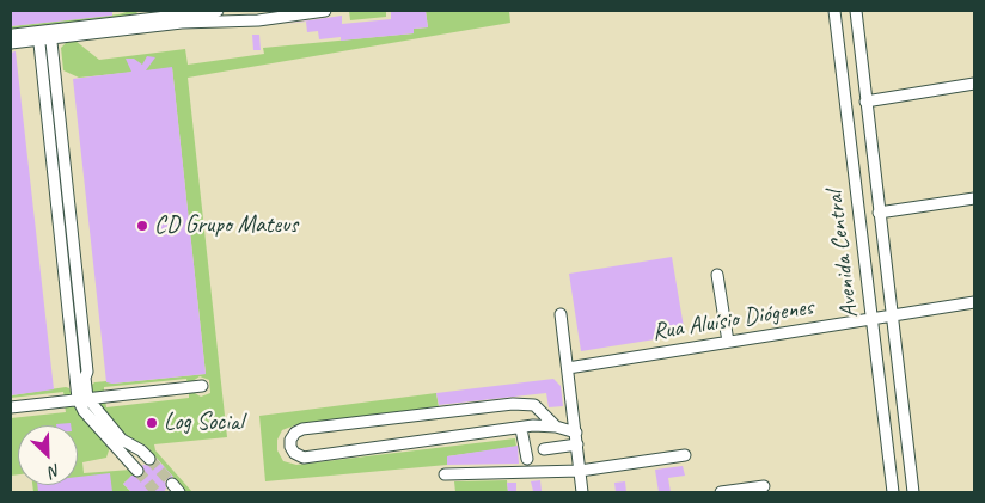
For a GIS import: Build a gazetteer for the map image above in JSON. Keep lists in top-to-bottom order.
{
  "streets": {
    "street": ["Avenida Central", "Rua Aluísio Diógenes"]
  },
  "crossings": [
    ["Avenida Central", "Rua Aluísio Diógenes"]
  ],
  "places": ["CD Grupo Mateus", "Log Social"],
  "north": "bottom right"
}
